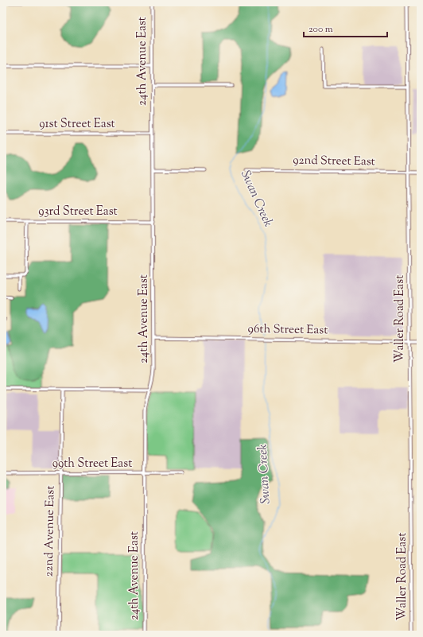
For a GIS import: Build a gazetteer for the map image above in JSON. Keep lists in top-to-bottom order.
{
  "streets": {
    "street": [
      "24th Avenue East",
      "91st Street East",
      "92nd Street East",
      "93rd Street East",
      "Waller Road East",
      "96th Street East",
      "99th Street East",
      "22nd Avenue East"
    ]
  },
  "crossings": [
    ["24th Avenue East", "91st Street East"],
    ["24th Avenue East", "93rd Street East"],
    ["24th Avenue East", "96th Street East"],
    ["24th Avenue East", "99th Street East"],
    ["92nd Street East", "Waller Road East"],
    ["Waller Road East", "96th Street East"],
    ["99th Street East", "22nd Avenue East"]
  ],
  "water": ["Swan Creek"],
  "scale_bar": "200 m"
}
